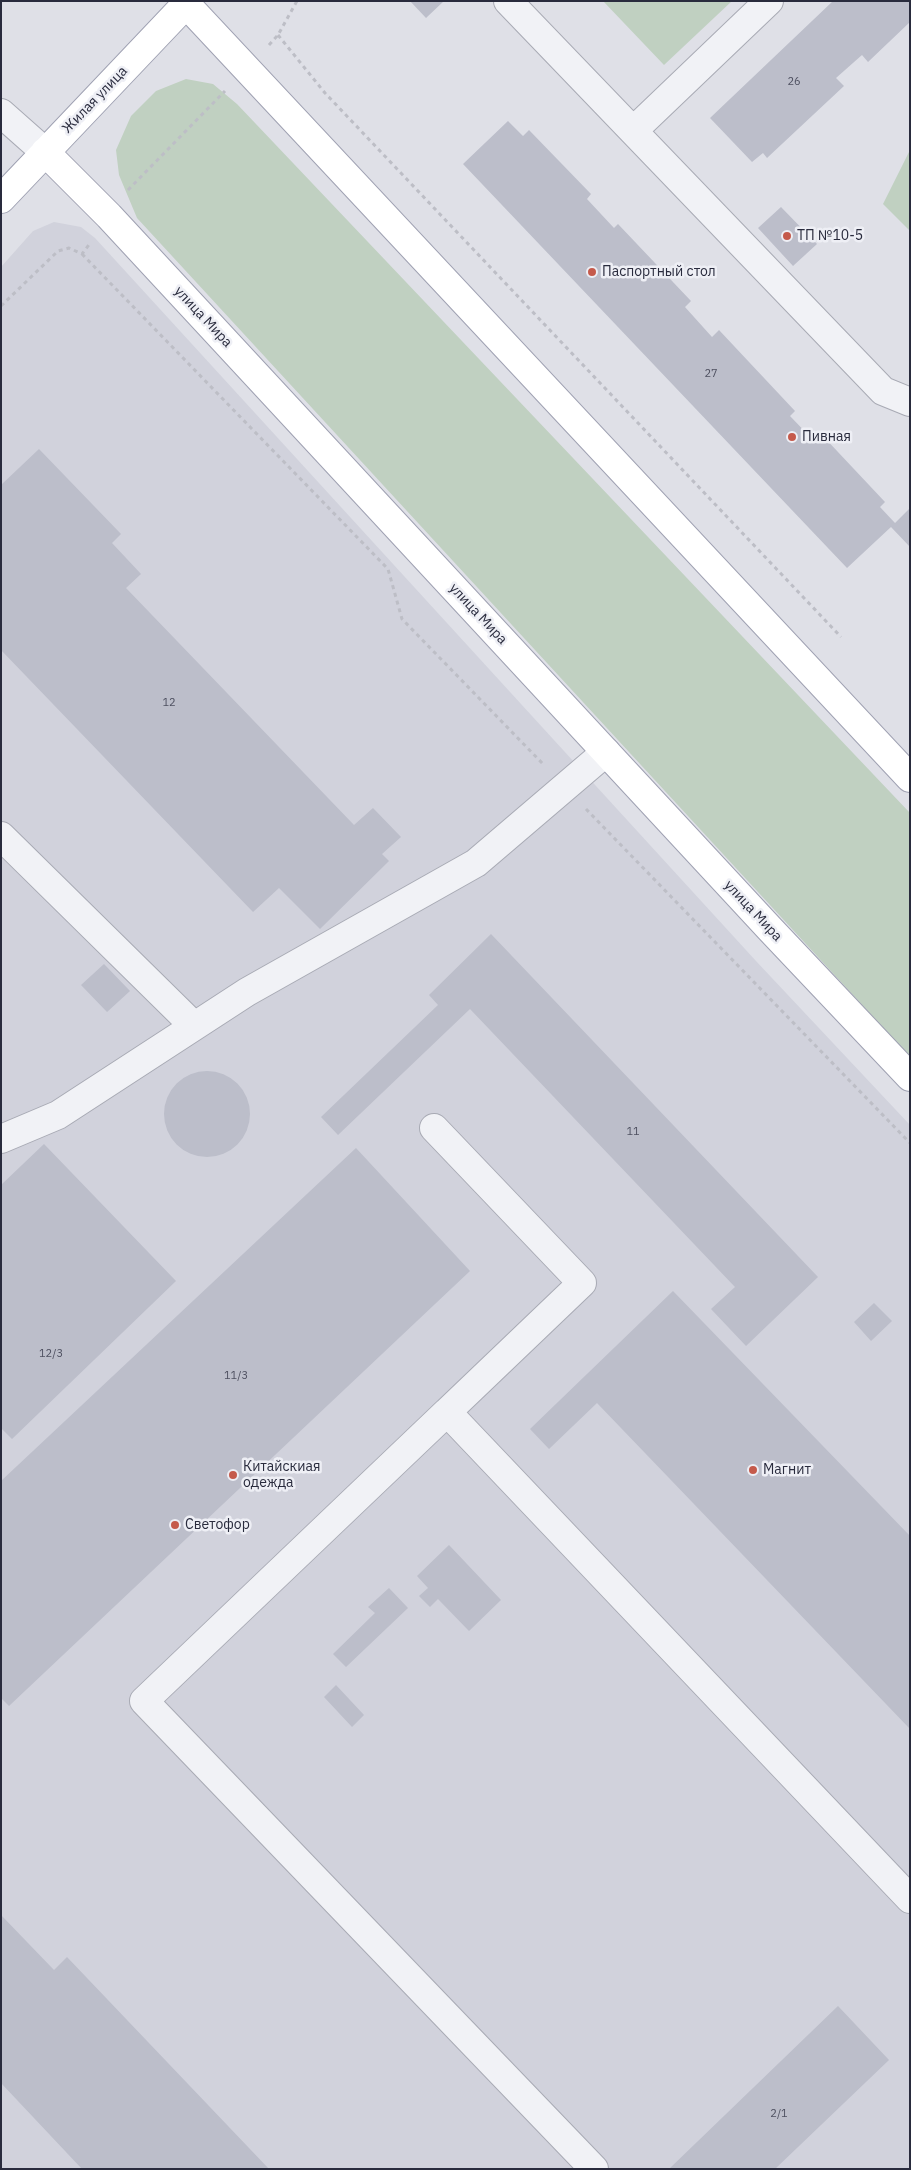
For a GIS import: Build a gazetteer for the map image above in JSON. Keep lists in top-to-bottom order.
{
  "streets": {
    "main road": ["Жилая улица", "улица Мира"]
  },
  "crossings": [
    ["Жилая улица", "улица Мира"]
  ],
  "places": [
    "ТП №10-5",
    "Паспортный стол",
    "Пивная",
    "Магнит",
    "Китайскиая одежда",
    "Светофор"
  ],
  "house_numbers": [
    "26",
    "27",
    "12",
    "11",
    "12/3",
    "11/3",
    "2/1"
  ]
}
